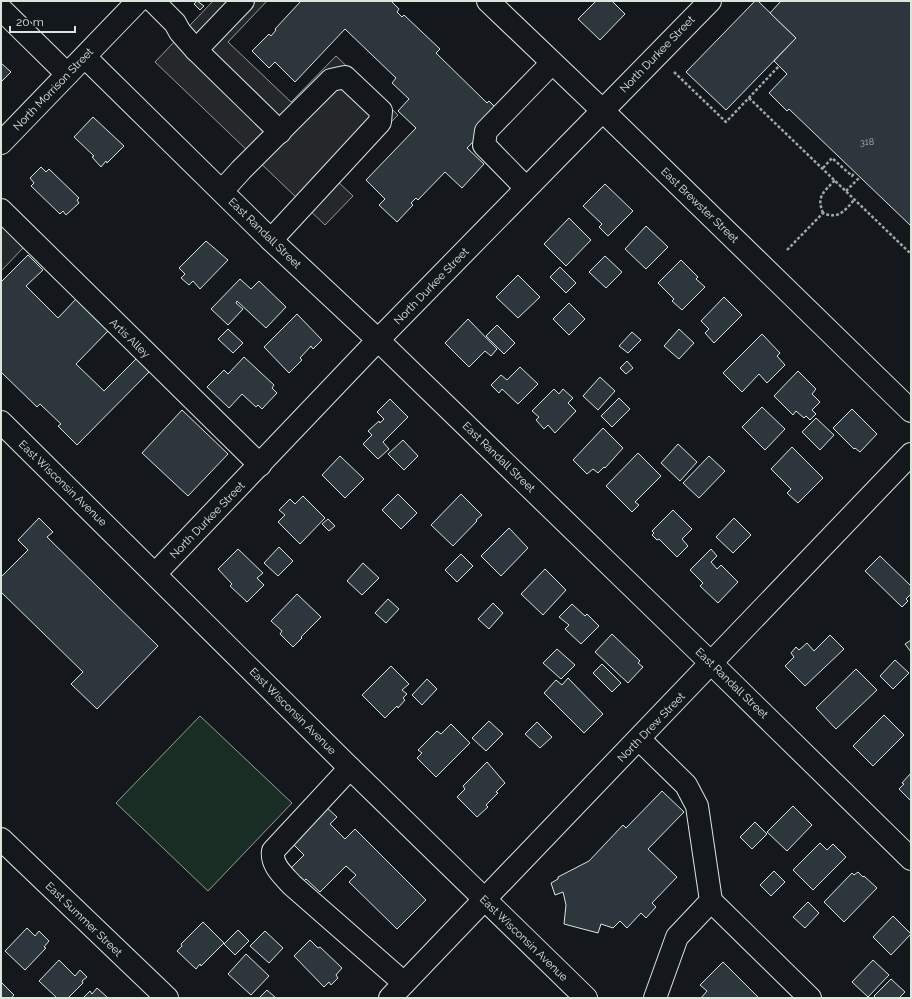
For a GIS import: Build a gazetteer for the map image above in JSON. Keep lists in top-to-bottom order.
{
  "streets": {
    "street": [
      "North Durkee Street",
      "North Morrison Street",
      "East Brewster Street",
      "East Randall Street",
      "Artis Alley",
      "East Wisconsin Avenue",
      "North Drew Street",
      "East Summer Street"
    ]
  },
  "crossings": [
    ["North Durkee Street", "East Brewster Street"],
    ["North Durkee Street", "East Randall Street"],
    ["North Durkee Street", "Artis Alley"],
    ["North Durkee Street", "East Wisconsin Avenue"],
    ["North Morrison Street", "East Randall Street"],
    ["East Randall Street", "North Drew Street"],
    ["East Wisconsin Avenue", "North Drew Street"]
  ],
  "house_numbers": ["318"],
  "scale_bar": "20 m"
}
